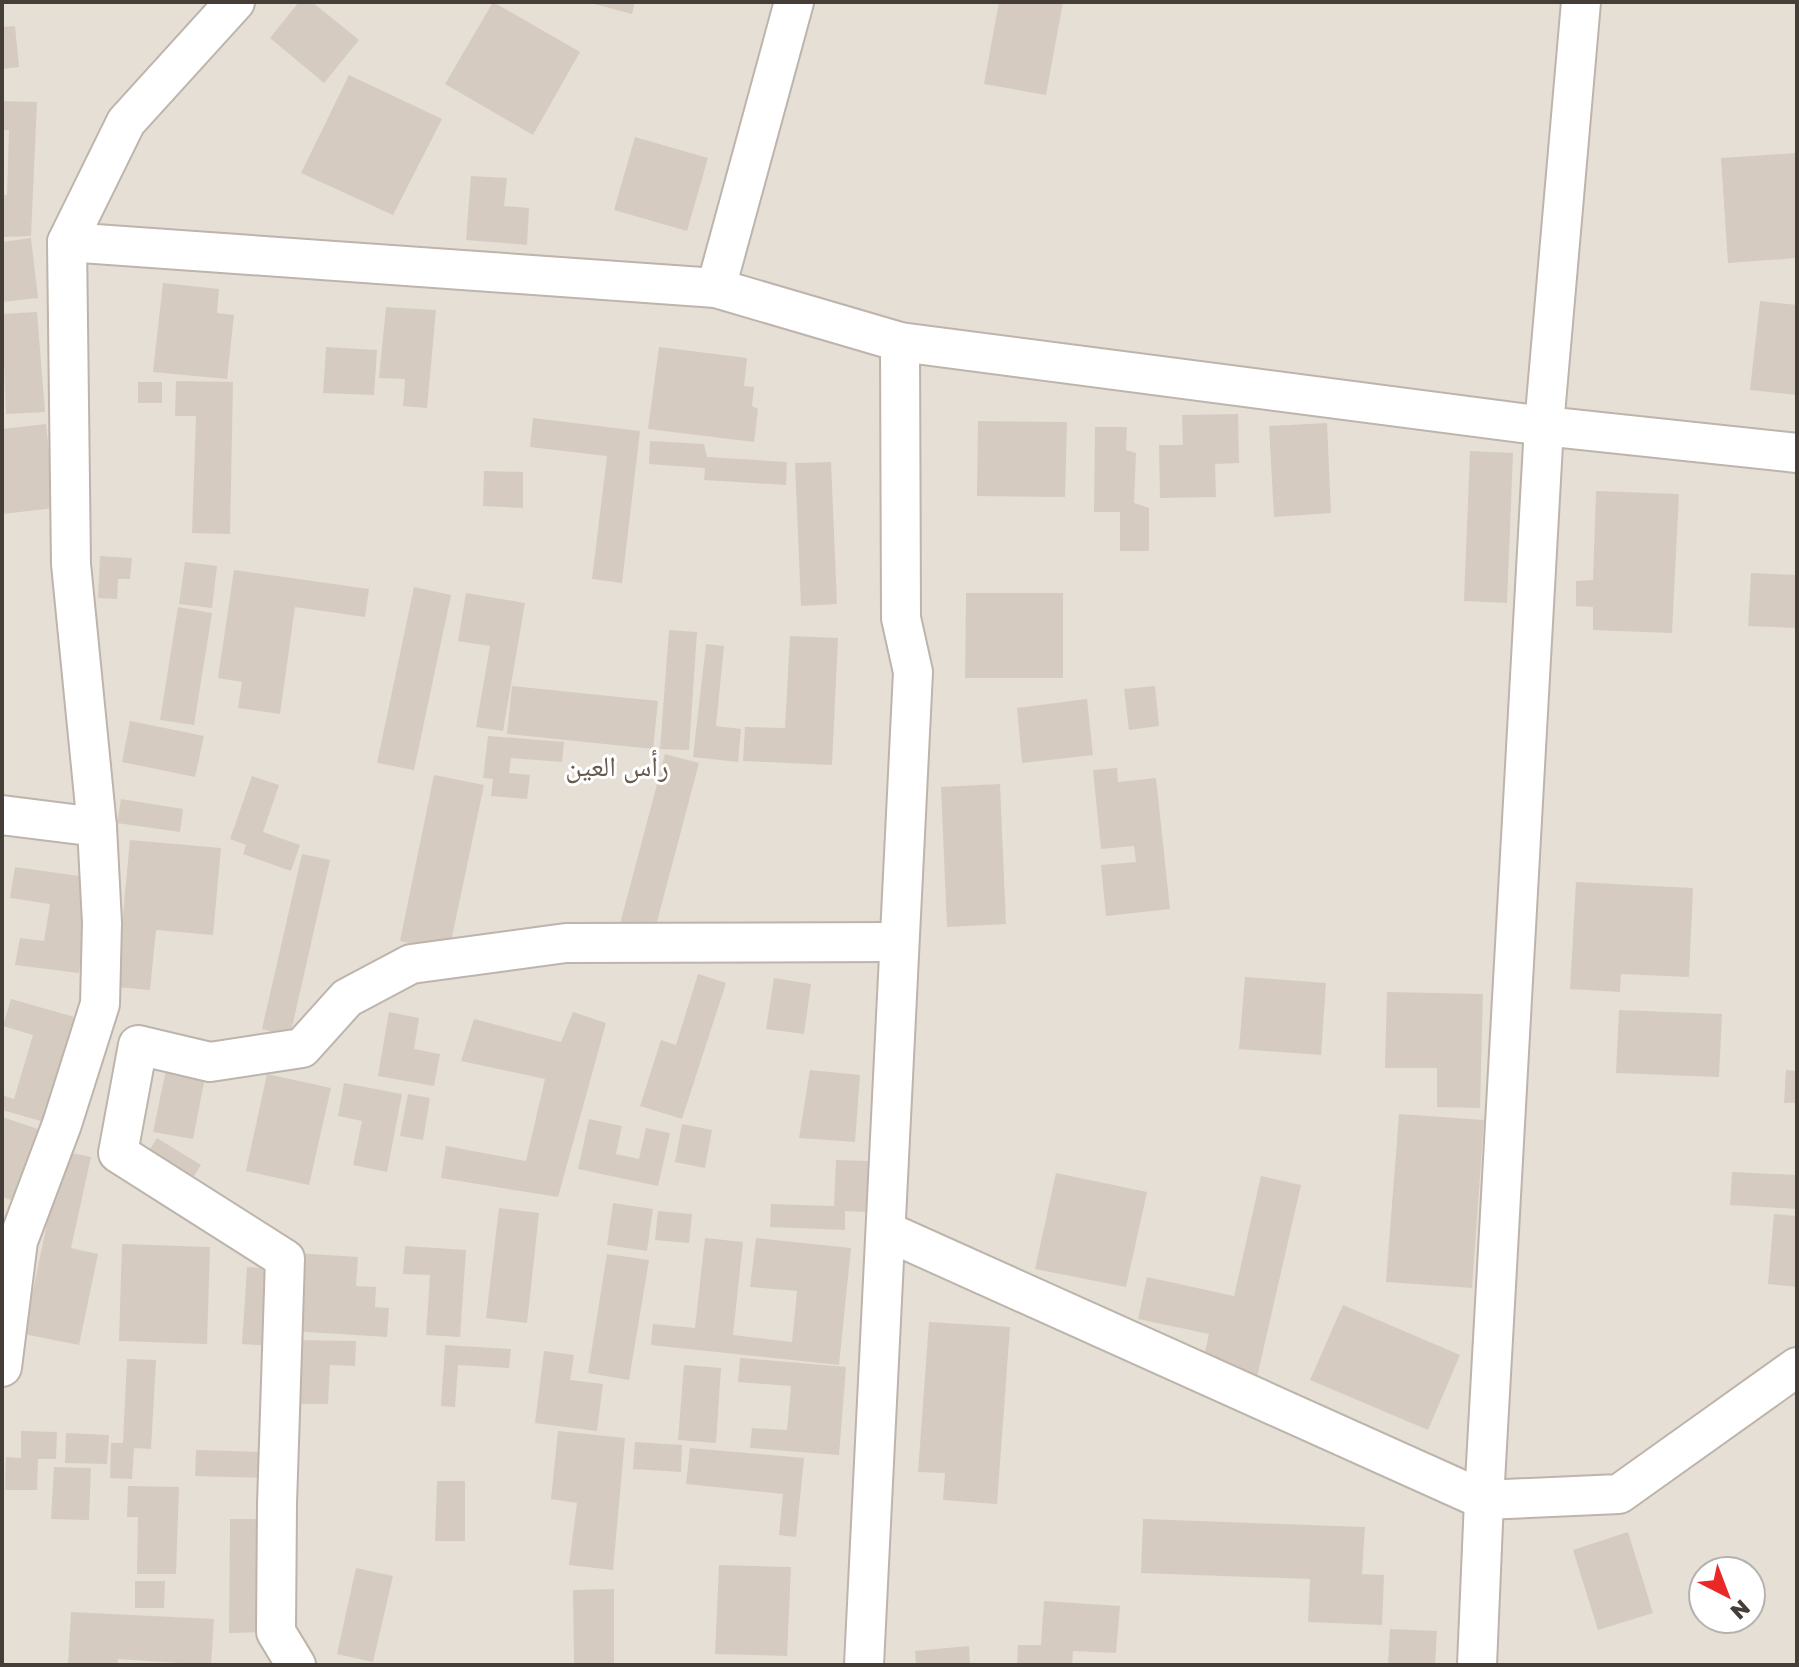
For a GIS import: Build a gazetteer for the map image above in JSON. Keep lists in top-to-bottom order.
{
  "districts": ["رأس العين"],
  "north": "bottom right"
}
